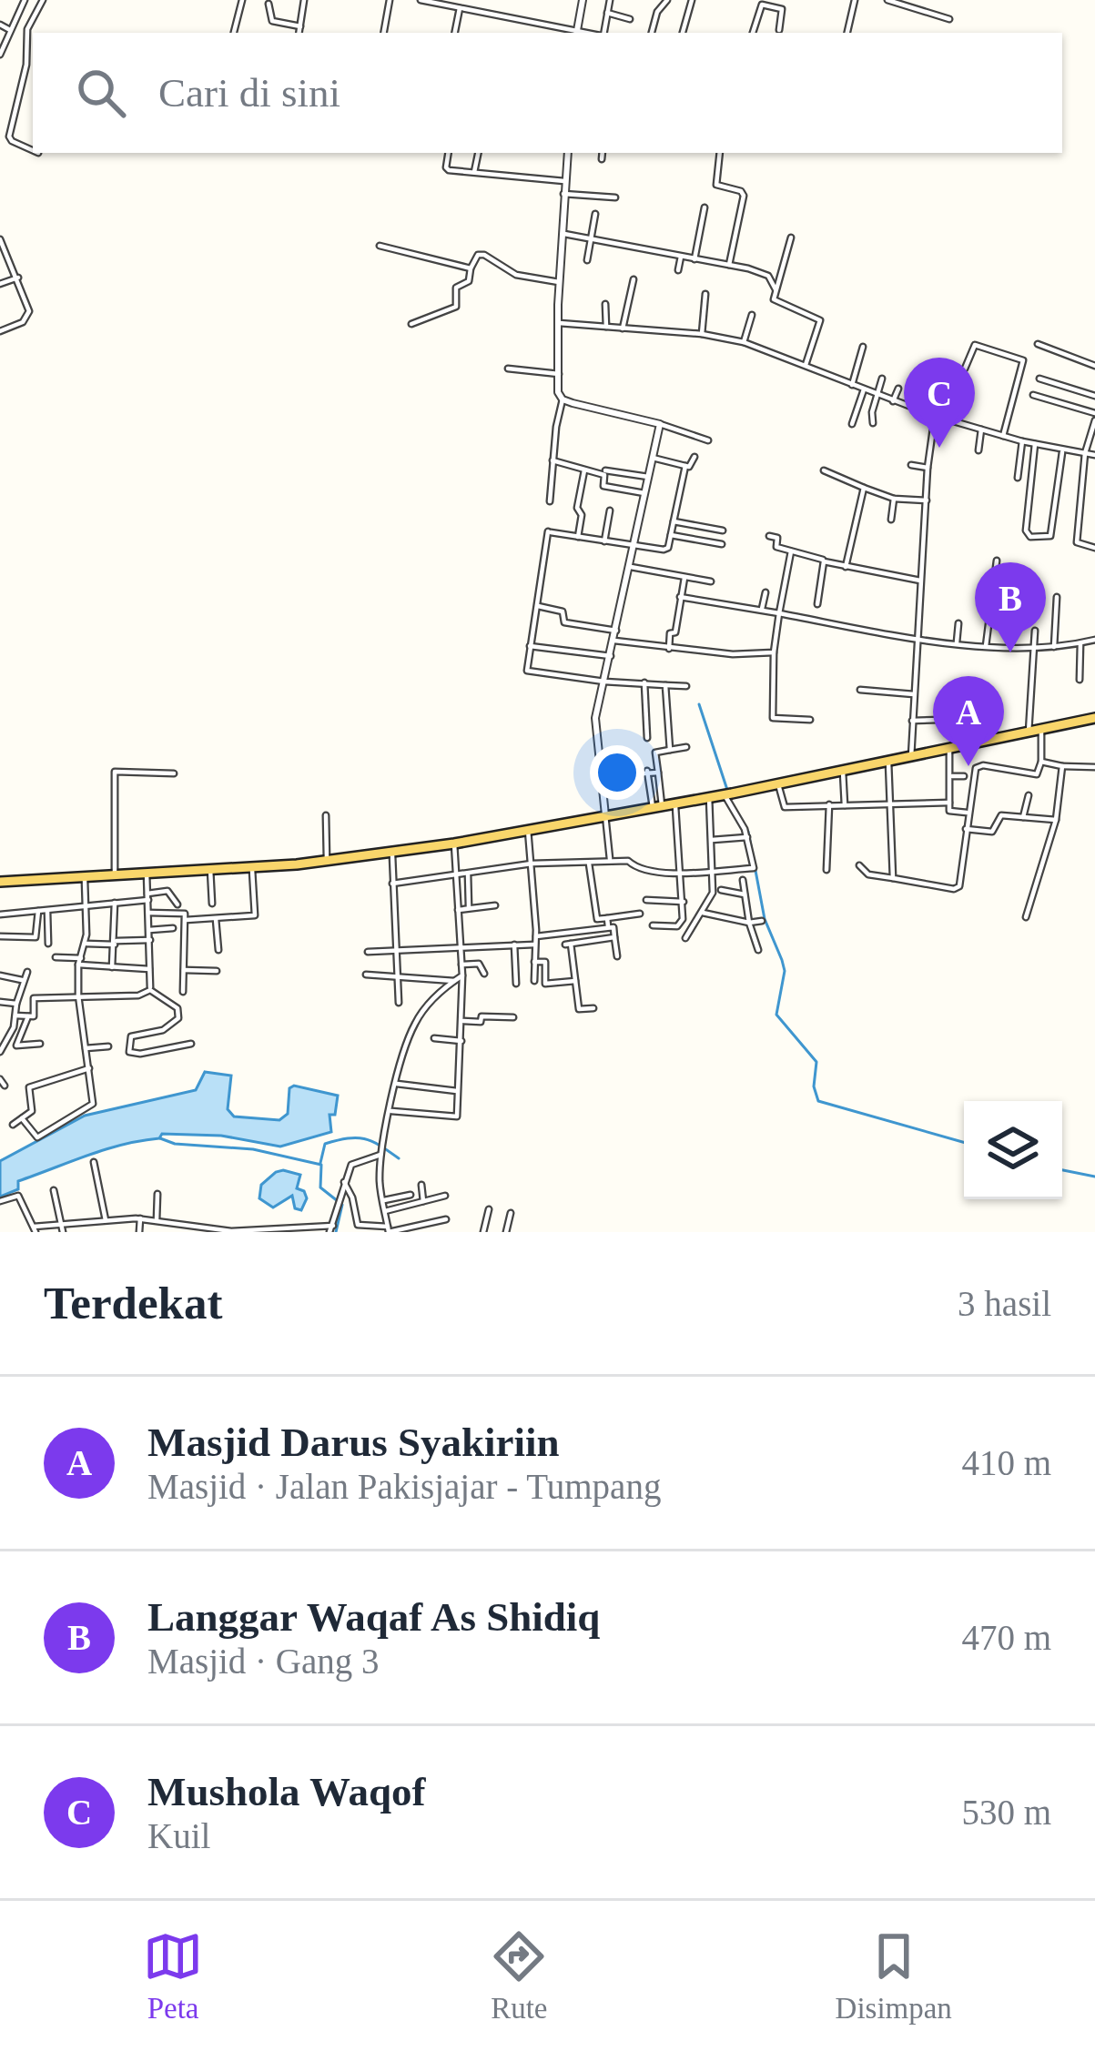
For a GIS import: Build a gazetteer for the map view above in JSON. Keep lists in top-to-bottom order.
{
  "page": {
    "search": "Cari di sini",
    "pins": ["C", "B", "A"],
    "heading": ["Terdekat", "3 hasil"],
    "list": [
      {
        "mark": "A",
        "name": "Masjid Darus Syakiriin",
        "note": "Masjid · Jalan Pakisjajar - Tumpang",
        "value": "410 m"
      },
      {
        "mark": "B",
        "name": "Langgar Waqaf As Shidiq",
        "note": "Masjid · Gang 3",
        "value": "470 m"
      },
      {
        "mark": "C",
        "name": "Mushola Waqof",
        "note": "Kuil",
        "value": "530 m"
      }
    ],
    "nav": ["Peta", "Rute", "Disimpan"]
  }
}
